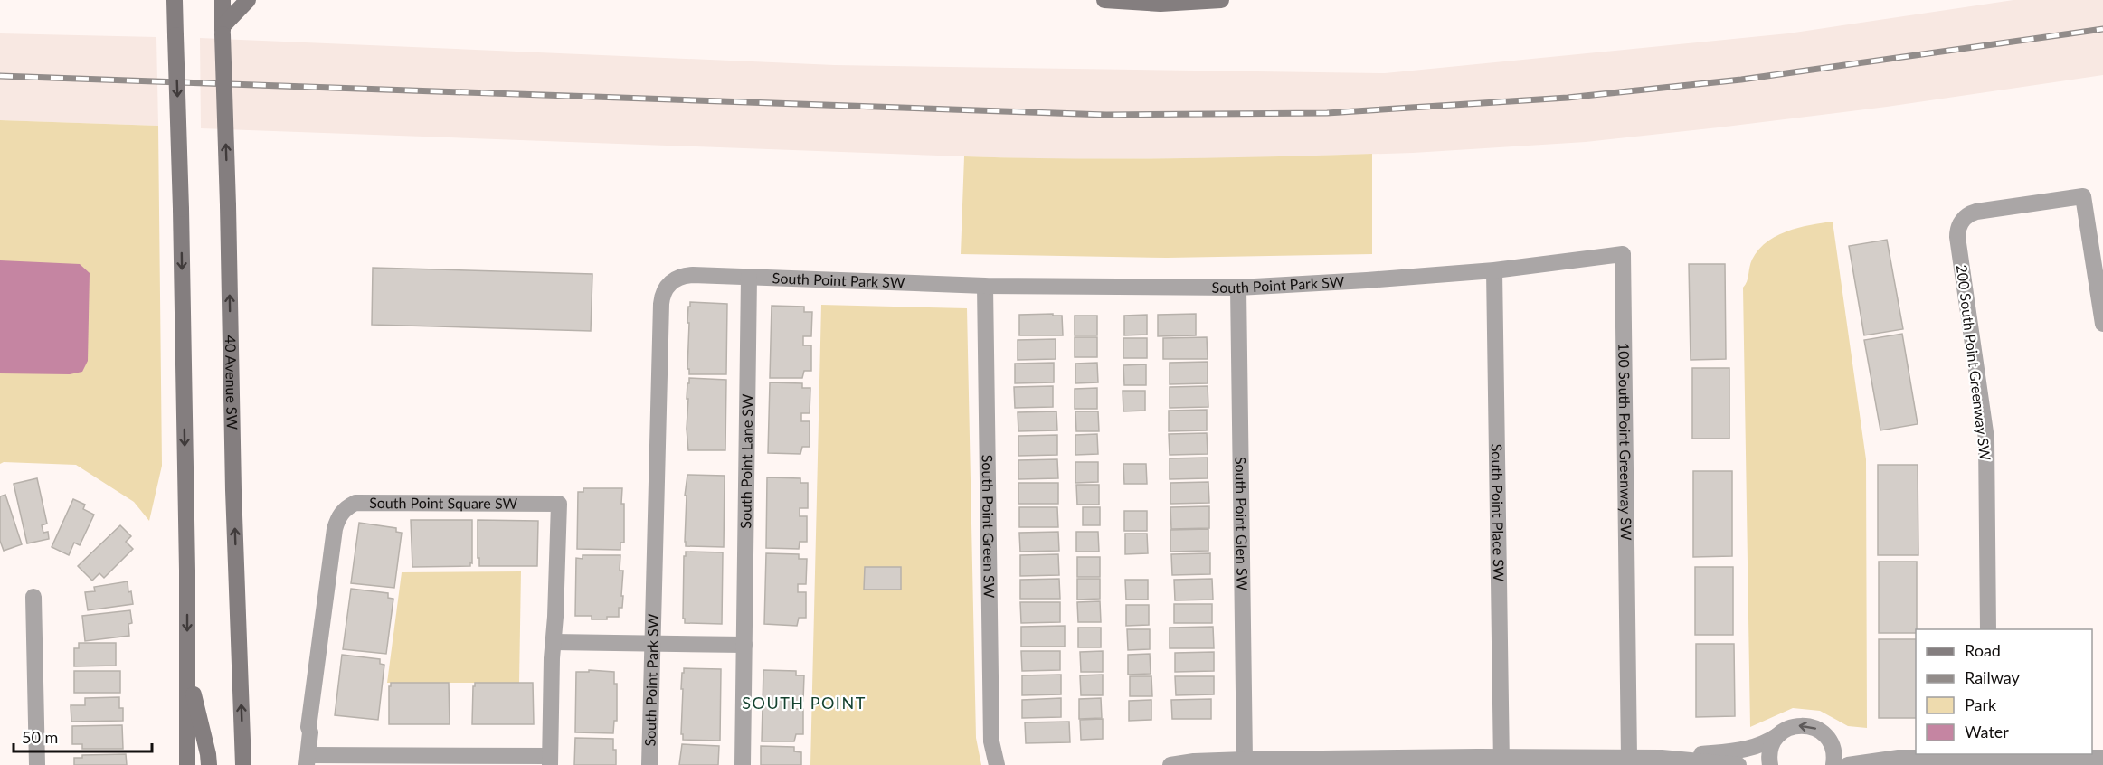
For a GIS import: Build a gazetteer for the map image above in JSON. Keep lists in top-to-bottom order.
{
  "streets": {
    "main road": ["40 Avenue SW"],
    "street": [
      "South Point Park SW",
      "200 South Point Greenway SW",
      "100 South Point Greenway SW",
      "South Point Lane SW",
      "South Point Square SW",
      "South Point Place SW",
      "South Point Glen SW",
      "South Point Green SW"
    ]
  },
  "crossings": [
    ["South Point Park SW", "100 South Point Greenway SW"],
    ["South Point Park SW", "South Point Lane SW"],
    ["South Point Park SW", "South Point Place SW"],
    ["South Point Park SW", "South Point Glen SW"],
    ["South Point Park SW", "South Point Green SW"],
    ["100 South Point Greenway SW", "South Point Place SW"]
  ],
  "districts": ["SOUTH POINT"],
  "legend": [
    "Road",
    "Railway",
    "Park",
    "Water"
  ],
  "scale_bar": "50 m"
}
